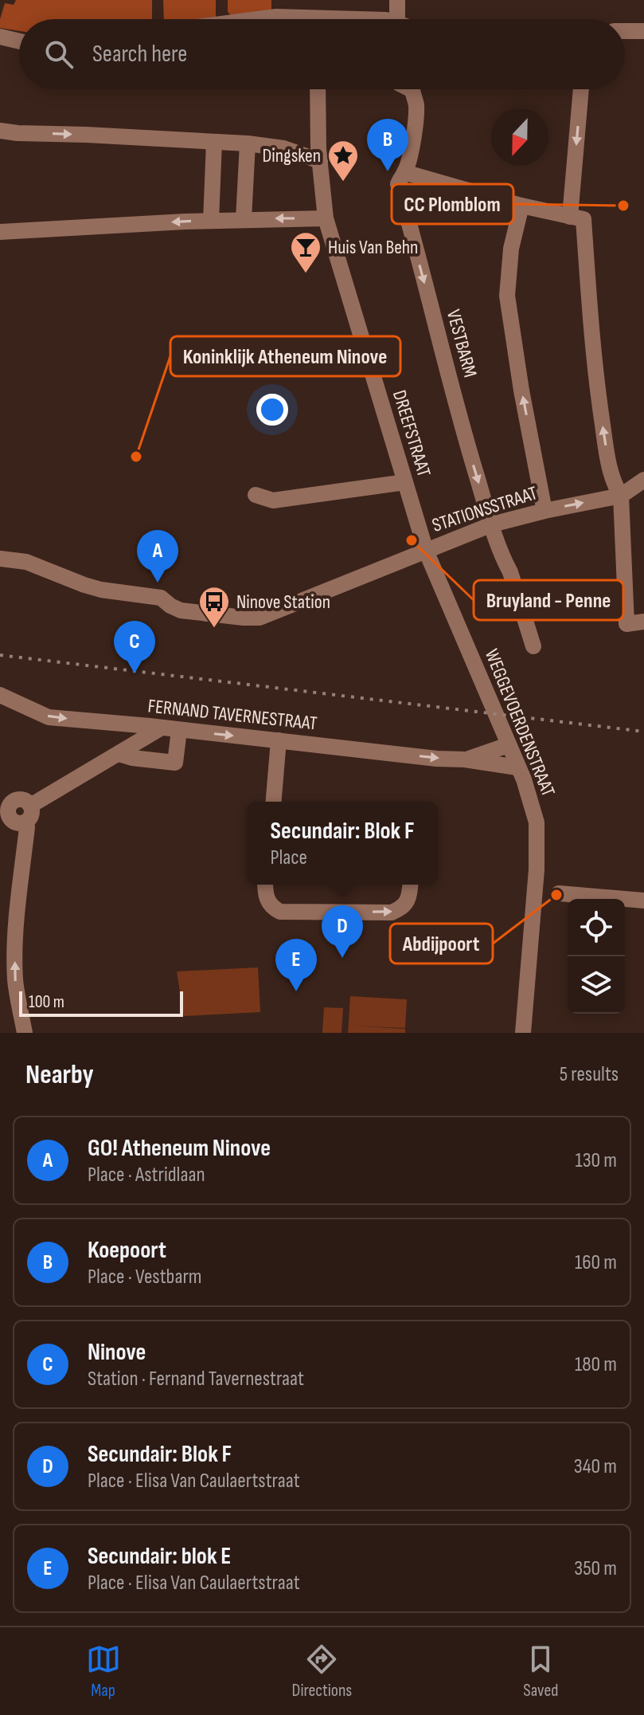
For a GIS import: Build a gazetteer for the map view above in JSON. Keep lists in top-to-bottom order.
{
  "streets": {
    "street": [
      "VESTBARM",
      "DREEFSTRAAT",
      "STATIONSSTRAAT",
      "FERNAND TAVERNESTRAAT",
      "WEGGEVOERDENSTRAAT"
    ]
  },
  "crossings": [
    ["VESTBARM", "STATIONSSTRAAT"],
    ["DREEFSTRAAT", "STATIONSSTRAAT"],
    ["DREEFSTRAAT", "WEGGEVOERDENSTRAAT"],
    ["STATIONSSTRAAT", "WEGGEVOERDENSTRAAT"],
    ["FERNAND TAVERNESTRAAT", "WEGGEVOERDENSTRAAT"]
  ],
  "one_way": ["FERNAND TAVERNESTRAAT"],
  "places": {
    "place": ["Dingsken"],
    "other": [
      "CC Plomblom",
      "Koninklijk Atheneum Ninove",
      "Bruyland - Penne",
      "Abdijpoort"
    ],
    "bar": ["Huis Van Behn"],
    "bus stop": ["Ninove Station"]
  },
  "scale_bar": "100 m",
  "north": "bottom",
  "page": {
    "search": "Search here",
    "pins": [
      "B",
      "A",
      "C",
      "D",
      "E"
    ],
    "popup": ["Secundair: Blok F", "Place"],
    "scale": "100 m",
    "heading": ["Nearby", "5 results"],
    "list": [
      {
        "mark": "A",
        "name": "GO! Atheneum Ninove",
        "note": "Place · Astridlaan",
        "value": "130 m"
      },
      {
        "mark": "B",
        "name": "Koepoort",
        "note": "Place · Vestbarm",
        "value": "160 m"
      },
      {
        "mark": "C",
        "name": "Ninove",
        "note": "Station · Fernand Tavernestraat",
        "value": "180 m"
      },
      {
        "mark": "D",
        "name": "Secundair: Blok F",
        "note": "Place · Elisa Van Caulaertstraat",
        "value": "340 m"
      },
      {
        "mark": "E",
        "name": "Secundair: blok E",
        "note": "Place · Elisa Van Caulaertstraat",
        "value": "350 m"
      }
    ],
    "nav": ["Map", "Directions", "Saved"]
  }
}
